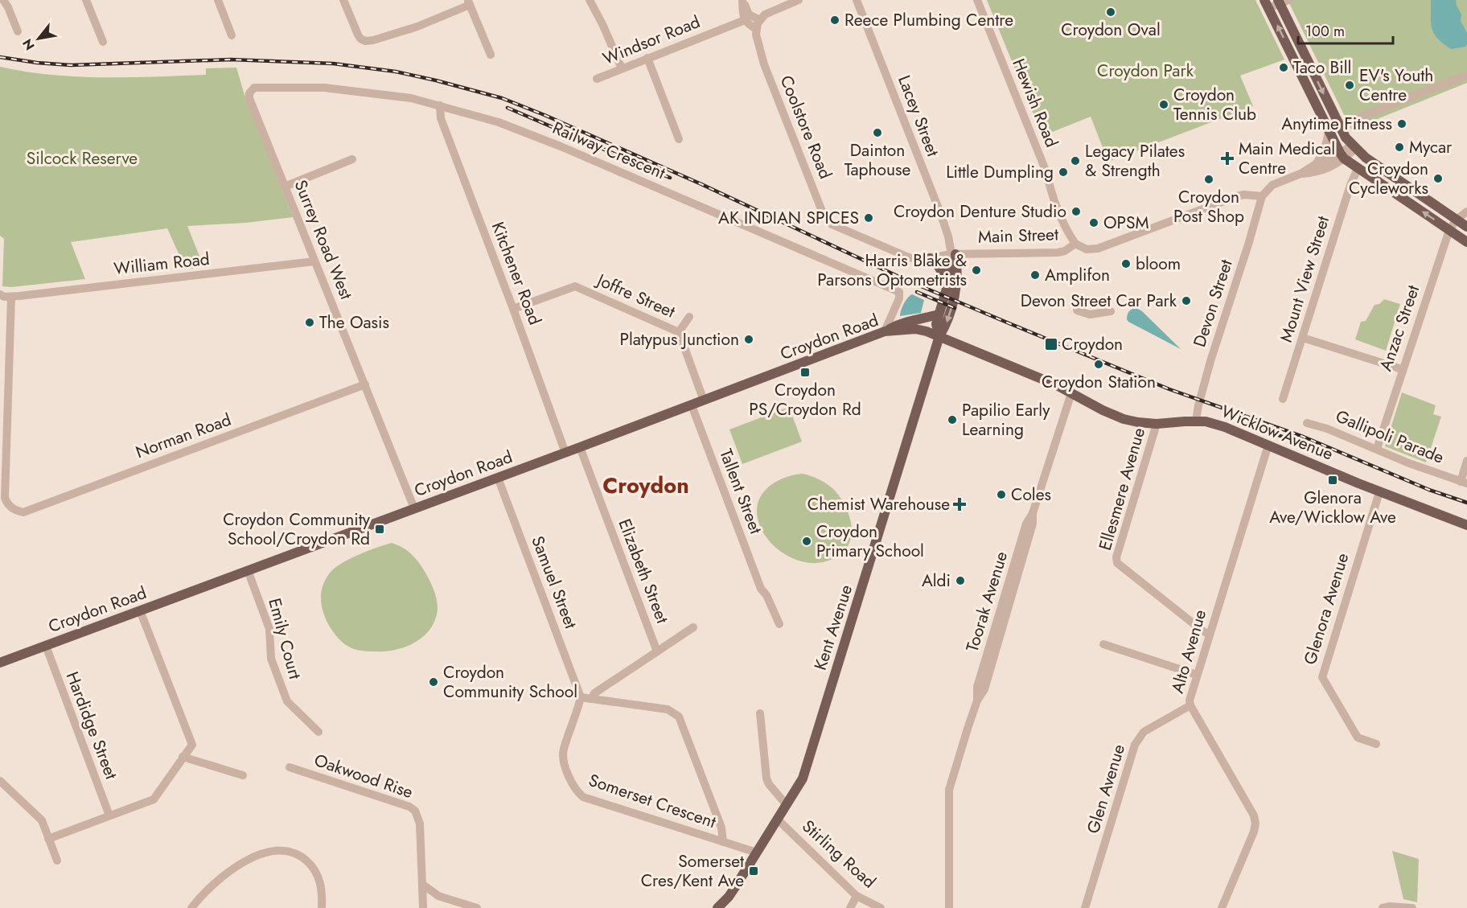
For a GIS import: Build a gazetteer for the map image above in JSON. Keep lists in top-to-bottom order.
{
  "streets": {
    "main road": ["Croydon Road", "Wicklow Avenue", "Kent Avenue"],
    "street": [
      "Windsor Road",
      "Hewish Road",
      "Lacey Street",
      "Coolstore Road",
      "Railway Crescent",
      "Main Street",
      "Surrey Road West",
      "William Road",
      "Kitchener Road",
      "Mount View Street",
      "Joffre Street",
      "Devon Street",
      "Anzac Street",
      "Norman Road",
      "Gallipoli Parade",
      "Ellesmere Avenue",
      "Tallent Street",
      "Elizabeth Street",
      "Samuel Street",
      "Toorak Avenue",
      "Glenora Avenue",
      "Emily Court",
      "Alto Avenue",
      "Hardidge Street",
      "Oakwood Rise",
      "Glen Avenue",
      "Somerset Crescent",
      "Stirling Road"
    ]
  },
  "crossings": [
    ["Hewish Road", "Main Street"],
    ["Lacey Street", "Main Street"],
    ["Lacey Street", "Kent Avenue"],
    ["Coolstore Road", "Main Street"],
    ["Railway Crescent", "Surrey Road West"],
    ["Railway Crescent", "Kitchener Road"],
    ["Railway Crescent", "Croydon Road"],
    ["Main Street", "Devon Street"],
    ["Main Street", "Kent Avenue"],
    ["Surrey Road West", "William Road"],
    ["Surrey Road West", "Croydon Road"],
    ["Surrey Road West", "Norman Road"],
    ["William Road", "Norman Road"],
    ["Kitchener Road", "Joffre Street"],
    ["Kitchener Road", "Croydon Road"],
    ["Joffre Street", "Croydon Road"],
    ["Devon Street", "Wicklow Avenue"],
    ["Anzac Street", "Gallipoli Parade"],
    ["Croydon Road", "Wicklow Avenue"],
    ["Croydon Road", "Tallent Street"],
    ["Croydon Road", "Elizabeth Street"],
    ["Croydon Road", "Samuel Street"],
    ["Croydon Road", "Kent Avenue"],
    ["Croydon Road", "Emily Court"],
    ["Croydon Road", "Hardidge Street"],
    ["Wicklow Avenue", "Ellesmere Avenue"],
    ["Wicklow Avenue", "Toorak Avenue"],
    ["Wicklow Avenue", "Glenora Avenue"],
    ["Wicklow Avenue", "Kent Avenue"],
    ["Wicklow Avenue", "Alto Avenue"],
    ["Ellesmere Avenue", "Alto Avenue"],
    ["Samuel Street", "Somerset Crescent"],
    ["Kent Avenue", "Somerset Crescent"],
    ["Kent Avenue", "Stirling Road"],
    ["Alto Avenue", "Glen Avenue"]
  ],
  "districts": ["Croydon"],
  "parks": ["Croydon Park", "Silcock Reserve"],
  "places": {
    "other": [
      "Croydon Oval",
      "Reece Plumbing Centre",
      "Taco Bill",
      "EV's Youth Centre",
      "Croydon Tennis Club",
      "Anytime Fitness",
      "Dainton Taphouse",
      "Mycar",
      "Legacy Pilates & Strength",
      "Little Dumpling",
      "Croydon Cycleworks",
      "Croydon Post Shop",
      "Croydon Denture Studio",
      "AK INDIAN SPICES",
      "OPSM",
      "bloom",
      "Harris Blake & Parsons Optometrists",
      "Amplifon",
      "Devon Street Car Park",
      "The Oasis",
      "Platypus Junction",
      "Croydon Station",
      "Papilio Early Learning",
      "Coles",
      "Croydon Primary School",
      "Aldi",
      "Croydon Community School"
    ],
    "health": ["Main Medical Centre", "Chemist Warehouse"],
    "transit": [
      "Croydon",
      "Croydon PS/Croydon Rd",
      "Glenora Ave/Wicklow Ave",
      "Croydon Community School/Croydon Rd",
      "Somerset Cres/Kent Ave"
    ]
  },
  "scale_bar": "100 m",
  "north": "bottom left"
}
